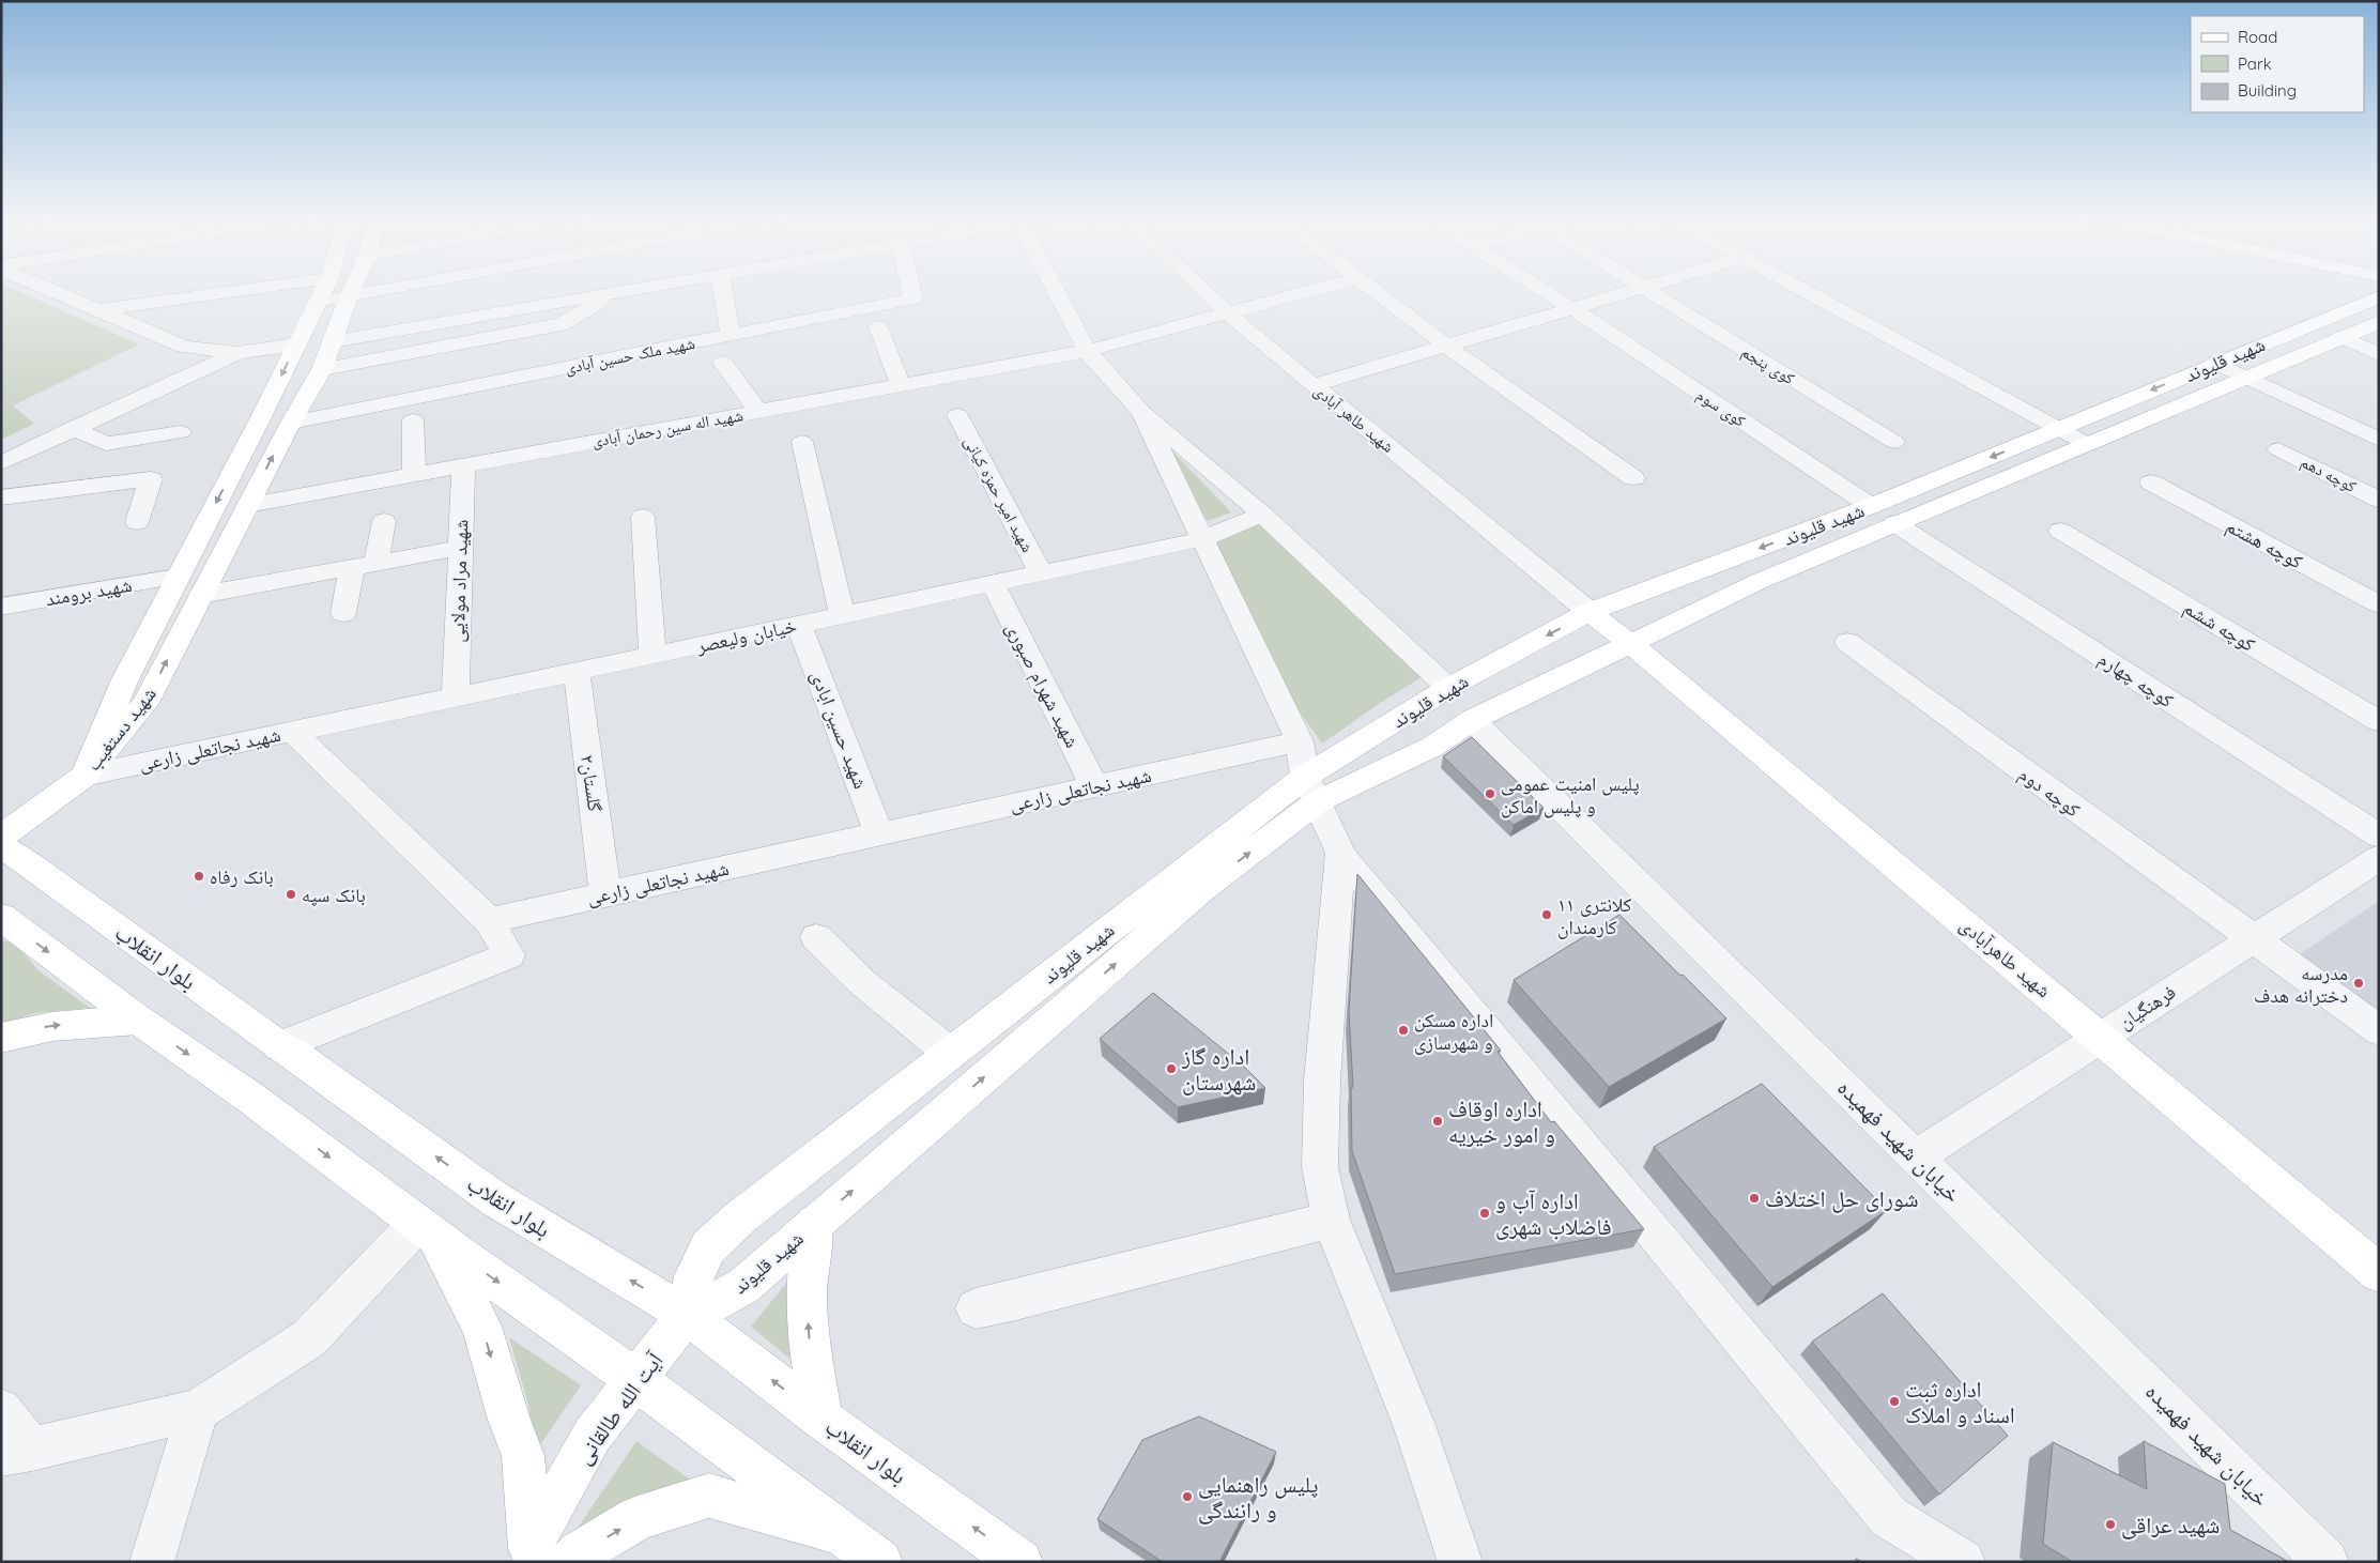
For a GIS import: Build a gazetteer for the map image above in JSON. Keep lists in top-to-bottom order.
{
  "streets": {
    "main road": [
      "شهید قلیوند",
      "شهید دستغیب",
      "بلوار انقلاب",
      "شهید طاهرآبادی",
      "آیت الله طالقانی"
    ],
    "street": [
      "شهید ملک حسین آبادی",
      "کوی پنجم",
      "کوی سوم",
      "شهید طاهر آبادی",
      "شهید اله سین رحمان آبادی",
      "کوچه دهم",
      "شهید امیر حمزه کیانی",
      "کوچه هشتم",
      "شهید مراد مولایی",
      "شهید برومند",
      "کوچه ششم",
      "خیابان ولیعصر",
      "کوچه چهارم",
      "شهید شهرام صبوری",
      "شهید حسین ابادی",
      "شهید نجاتعلی زارعی",
      "گلستان۲",
      "کوچه دوم",
      "فرهنگیان",
      "خیابان شهید فهمیده"
    ]
  },
  "crossings": [
    ["شهید ملک حسین آبادی", "شهید دستغیب"],
    ["شهید قلیوند", "کوی سوم"],
    ["شهید قلیوند", "شهید طاهر آبادی"],
    ["شهید قلیوند", "کوچه چهارم"],
    ["شهید قلیوند", "بلوار انقلاب"],
    ["شهید قلیوند", "شهید طاهرآبادی"],
    ["شهید قلیوند", "خیابان شهید فهمیده"],
    ["شهید قلیوند", "آیت الله طالقانی"],
    ["شهید طاهر آبادی", "شهید اله سین رحمان آبادی"],
    ["شهید طاهر آبادی", "شهید طاهرآبادی"],
    ["شهید اله سین رحمان آبادی", "شهید مراد مولایی"],
    ["شهید اله سین رحمان آبادی", "شهید دستغیب"],
    ["شهید امیر حمزه کیانی", "خیابان ولیعصر"],
    ["شهید مراد مولایی", "خیابان ولیعصر"],
    ["شهید برومند", "شهید دستغیب"],
    ["خیابان ولیعصر", "شهید شهرام صبوری"],
    ["خیابان ولیعصر", "شهید حسین ابادی"],
    ["خیابان ولیعصر", "شهید نجاتعلی زارعی"],
    ["خیابان ولیعصر", "گلستان۲"],
    ["شهید شهرام صبوری", "شهید نجاتعلی زارعی"],
    ["شهید دستغیب", "شهید نجاتعلی زارعی"],
    ["شهید حسین ابادی", "شهید نجاتعلی زارعی"],
    ["شهید نجاتعلی زارعی", "گلستان۲"],
    ["کوچه دوم", "فرهنگیان"],
    ["بلوار انقلاب", "آیت الله طالقانی"],
    ["شهید طاهرآبادی", "فرهنگیان"],
    ["فرهنگیان", "خیابان شهید فهمیده"]
  ],
  "places": [
    "پلیس امنیت عمومی و پلیس اماکن",
    "بانک رفاه",
    "بانک سپه",
    "کلانتری ۱۱ کارمندان",
    "مدرسه دخترانه هدف",
    "اداره مسکن و شهرسازی",
    "اداره گاز شهرستان",
    "اداره اوقاف و امور خیریه",
    "شورای حل اختلاف",
    "اداره آب و فاضلاب شهری",
    "اداره ثبت اسناد و املاک",
    "پلیس راهنمایی و رانندگی",
    "شهید عراقی"
  ],
  "legend": ["Road", "Park", "Building"]
}
